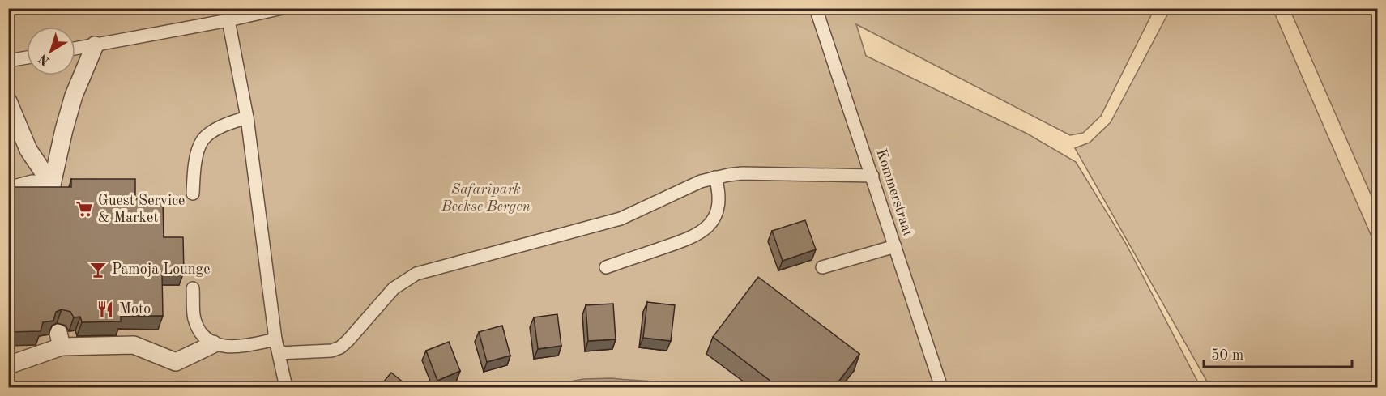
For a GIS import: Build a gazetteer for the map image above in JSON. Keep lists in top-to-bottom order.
{
  "streets": {
    "lane": ["Kommerstraat"]
  },
  "parks": ["Safaripark Beekse Bergen"],
  "places": {
    "supermarket": ["Guest Service & Market"],
    "bar": ["Pamoja Lounge"],
    "restaurant": ["Moto"]
  },
  "scale_bar": "50 m",
  "north": "bottom left"
}
